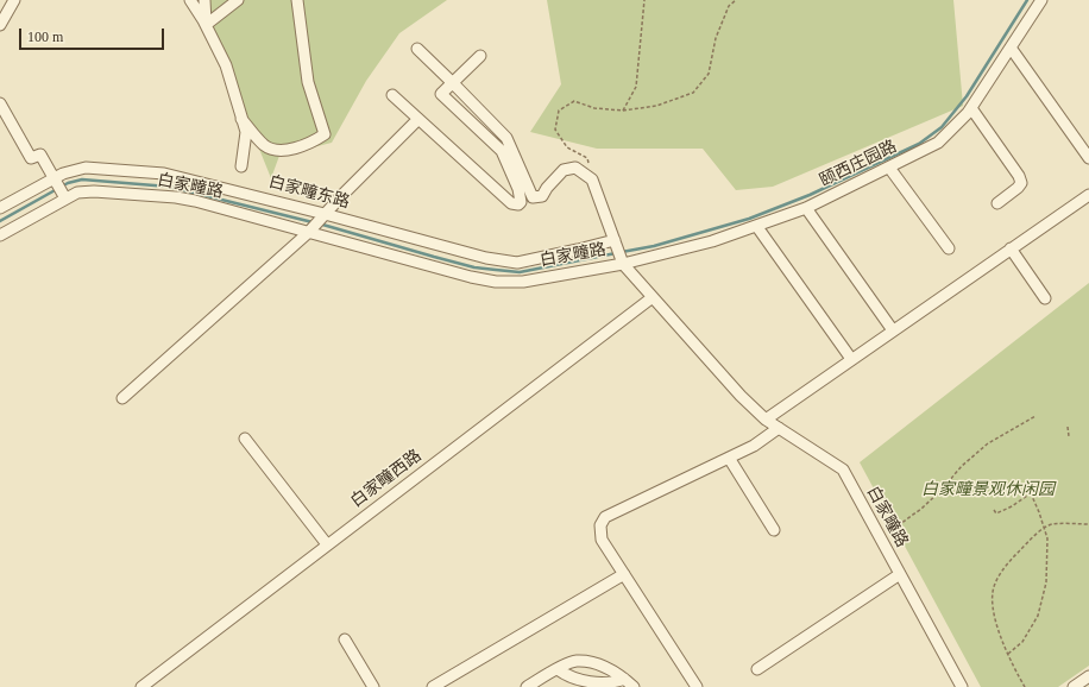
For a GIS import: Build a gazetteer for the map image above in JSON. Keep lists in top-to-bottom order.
{
  "streets": {
    "street": [
      "颐西庄园路",
      "白家疃路",
      "白家疃东路",
      "白家疃西路"
    ]
  },
  "crossings": [
    ["颐西庄园路", "白家疃路"],
    ["颐西庄园路", "白家疃东路"],
    ["白家疃路", "白家疃东路"],
    ["白家疃路", "白家疃西路"]
  ],
  "parks": ["白家疃景观休闲园"],
  "scale_bar": "100 m"
}
